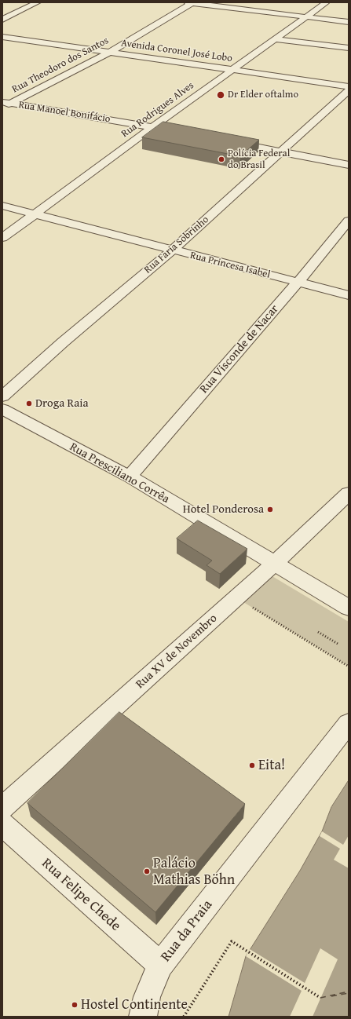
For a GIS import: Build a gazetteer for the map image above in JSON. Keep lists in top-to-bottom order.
{
  "streets": {
    "street": [
      "Avenida Coronel José Lobo",
      "Rua Theodoro dos Santos",
      "Rua Rodrigues Alves",
      "Rua Manoel Bonifácio",
      "Rua Faria Sobrinho",
      "Rua Princesa Isabel",
      "Rua Visconde de Nacar",
      "Rua Presciliano Corrêa",
      "Rua XV de Novembro",
      "Rua Felipe Chede",
      "Rua da Praia"
    ]
  },
  "crossings": [
    ["Avenida Coronel José Lobo", "Rua Theodoro dos Santos"],
    ["Avenida Coronel José Lobo", "Rua Rodrigues Alves"],
    ["Rua Theodoro dos Santos", "Rua Manoel Bonifácio"],
    ["Rua Rodrigues Alves", "Rua Manoel Bonifácio"],
    ["Rua Rodrigues Alves", "Rua Princesa Isabel"],
    ["Rua Faria Sobrinho", "Rua Princesa Isabel"],
    ["Rua Princesa Isabel", "Rua Visconde de Nacar"],
    ["Rua Visconde de Nacar", "Rua Presciliano Corrêa"],
    ["Rua Presciliano Corrêa", "Rua XV de Novembro"],
    ["Rua Felipe Chede", "Rua da Praia"]
  ],
  "places": [
    "Dr Elder oftalmo",
    "Polícia Federal do Brasil",
    "Droga Raia",
    "Hotel Ponderosa",
    "Eita!",
    "Palácio Mathias Böhn",
    "Hostel Continente"
  ]
}
